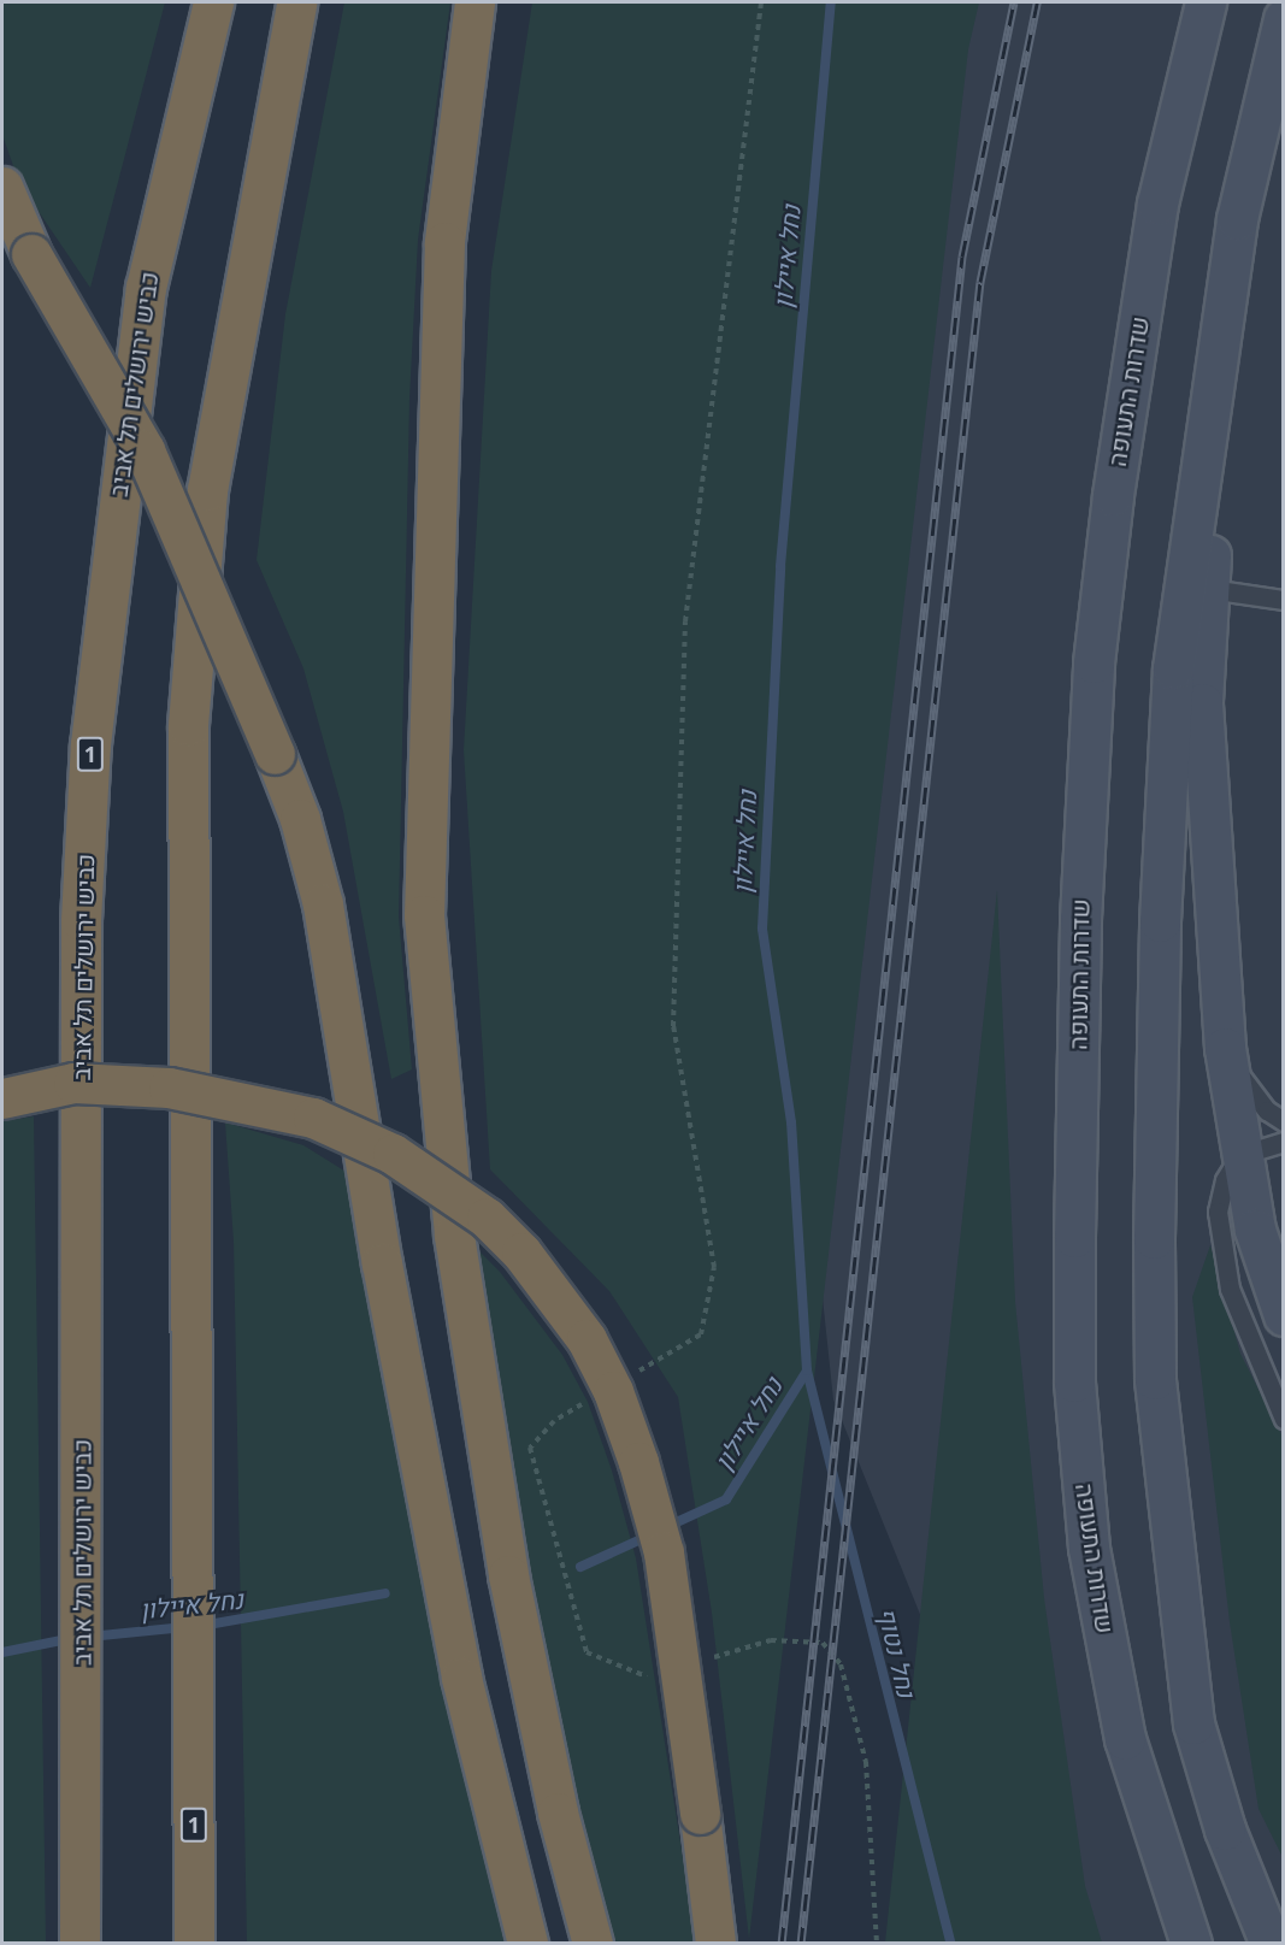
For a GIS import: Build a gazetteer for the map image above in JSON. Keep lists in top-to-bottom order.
{
  "streets": {
    "highway": ["כביש ירושלים תל אביב", "1"],
    "main road": ["שדרות התעופה"]
  },
  "water": ["נחל איילון", "נחל נטוף"]
}
